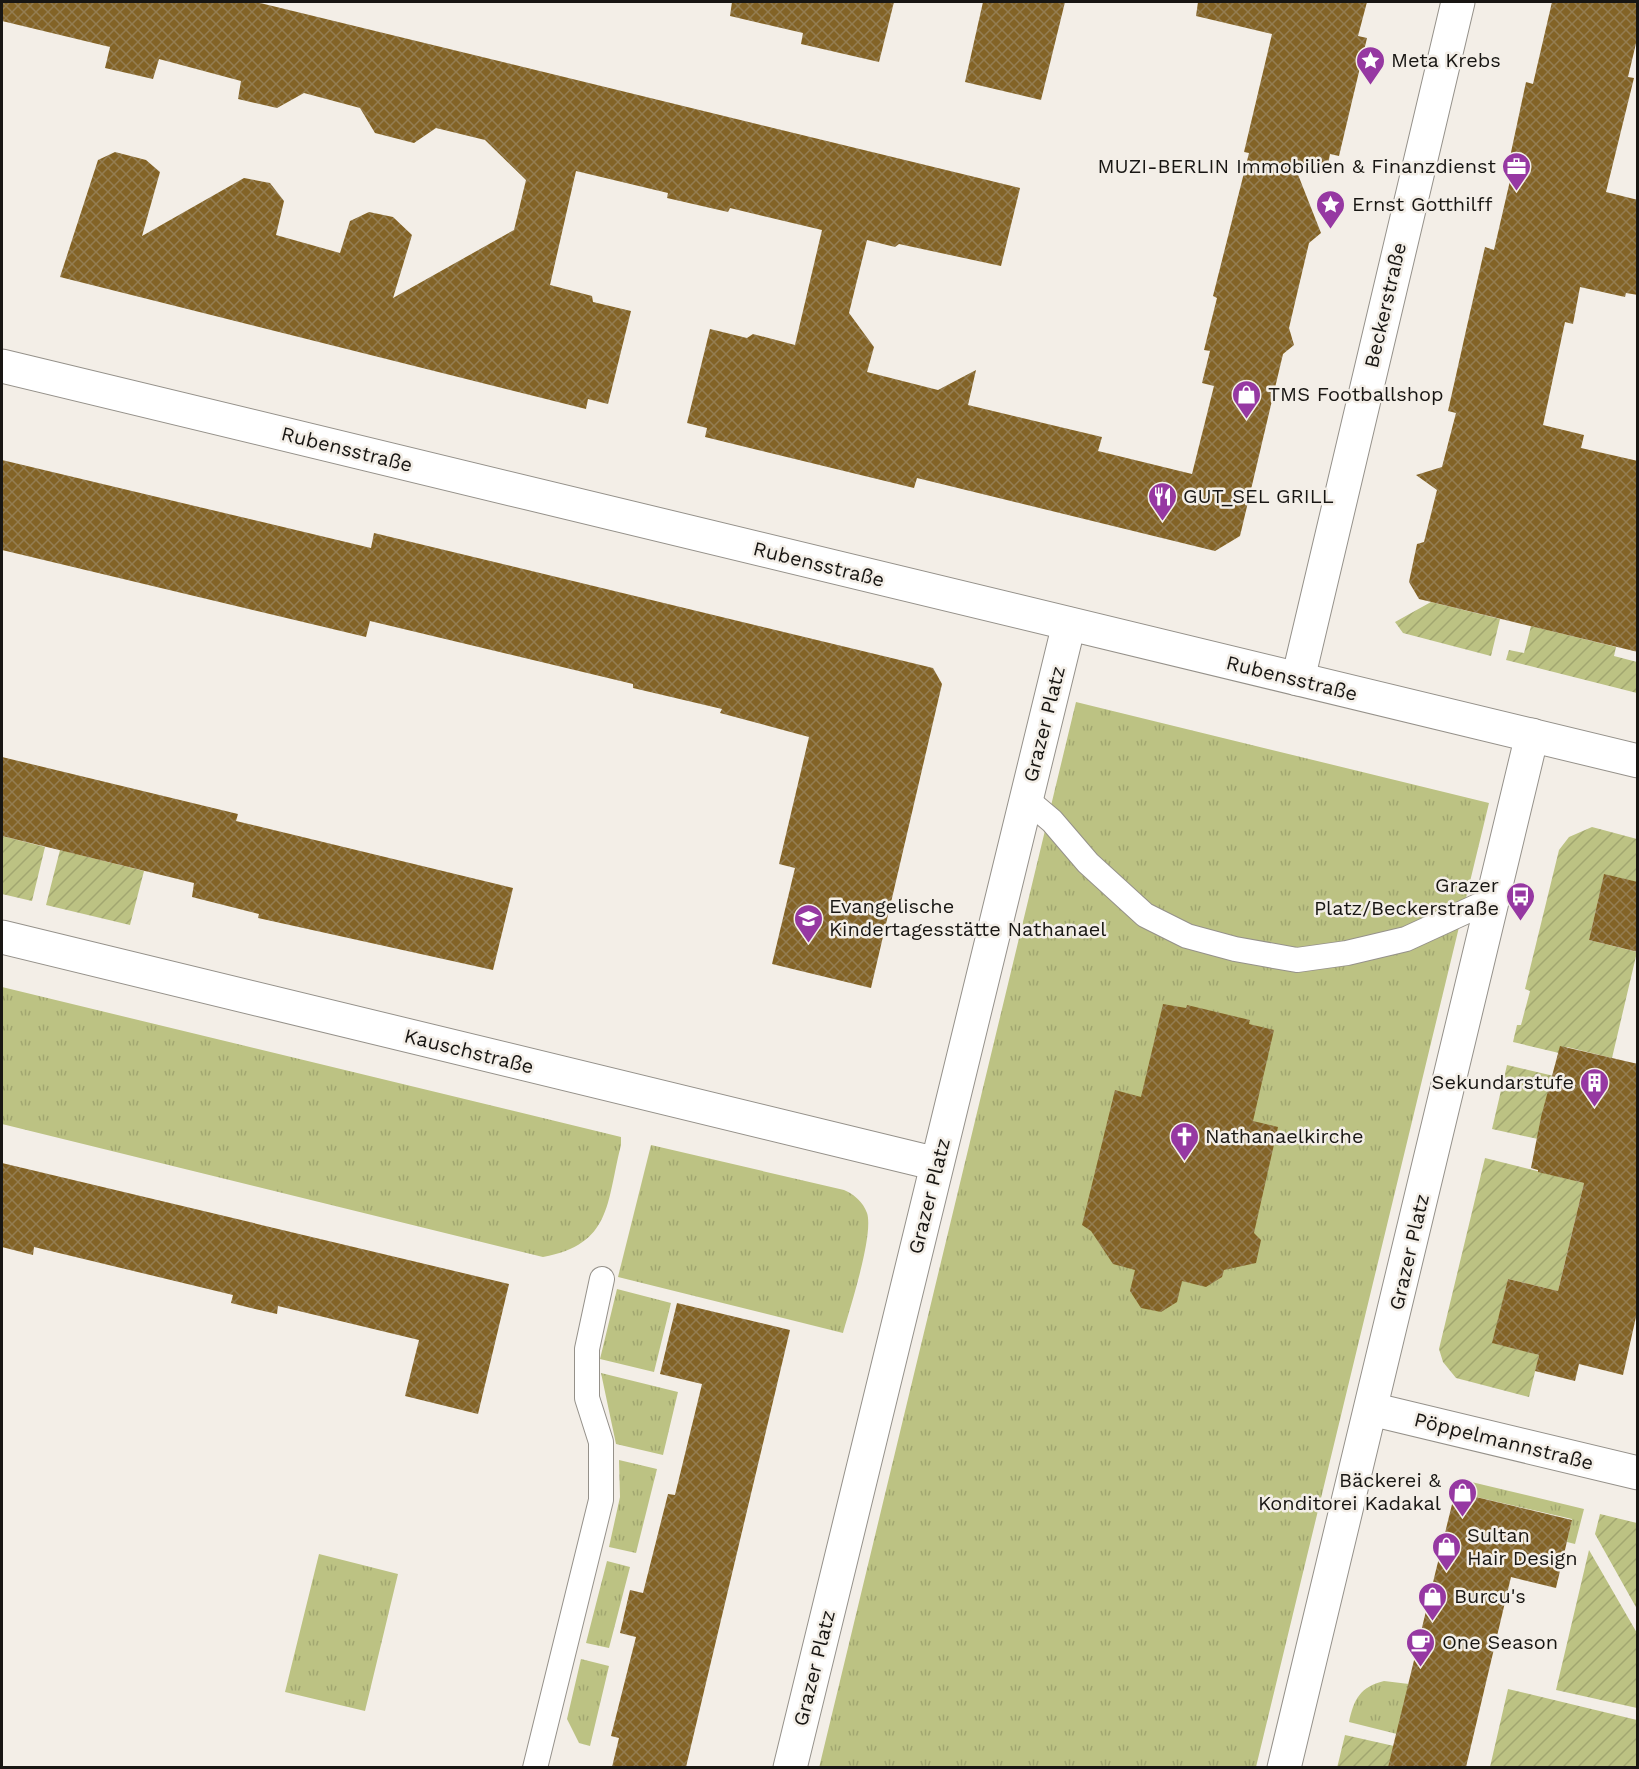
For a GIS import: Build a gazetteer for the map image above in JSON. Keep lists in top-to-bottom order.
{
  "streets": {
    "street": [
      "Beckerstraße",
      "Rubensstraße",
      "Grazer Platz",
      "Kauschstraße",
      "Pöppelmannstraße"
    ]
  },
  "crossings": [
    ["Beckerstraße", "Rubensstraße"],
    ["Rubensstraße", "Grazer Platz"],
    ["Grazer Platz", "Kauschstraße"],
    ["Grazer Platz", "Pöppelmannstraße"]
  ],
  "places": {
    "place": ["Meta Krebs", "Ernst Gotthilff"],
    "office": ["MUZI-BERLIN Immobilien & Finanzdienst"],
    "shop": [
      "TMS Footballshop",
      "Bäckerei & Konditorei Kadakal",
      "Sultan Hair Design",
      "Burcu's"
    ],
    "restaurant": ["GUT_SEL GRILL"],
    "bus stop": ["Grazer Platz/Beckerstraße"],
    "school or university": ["Evangelische Kindertagesstätte Nathanael"],
    "building": ["Sekundarstufe"],
    "church": ["Nathanaelkirche"],
    "cafe": ["One Season"]
  }
}
